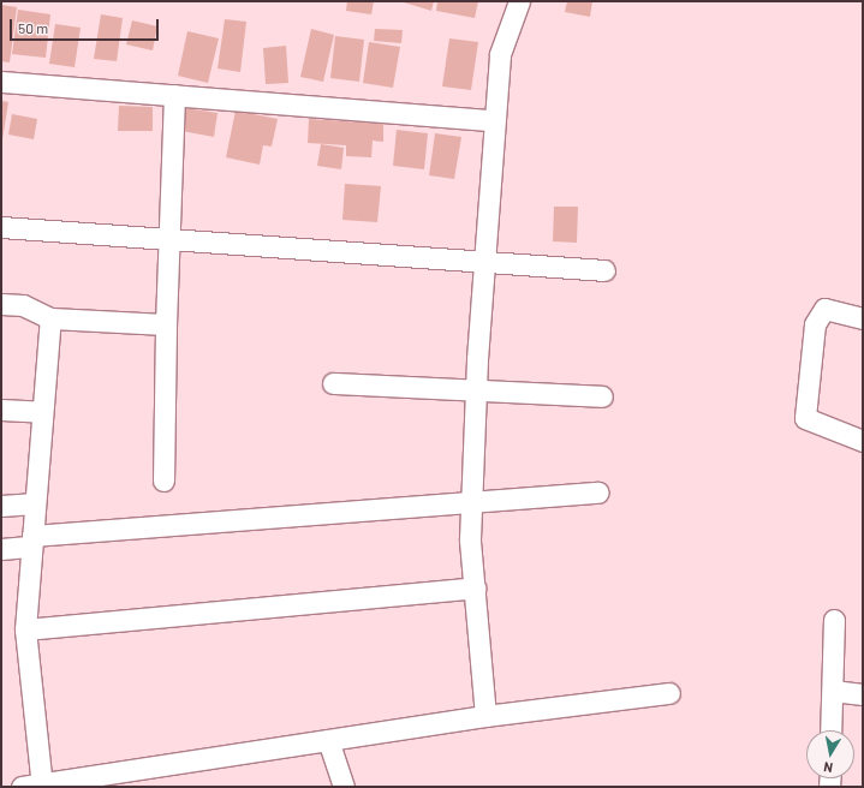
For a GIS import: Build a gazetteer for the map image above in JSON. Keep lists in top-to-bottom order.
{
  "scale_bar": "50 m",
  "north": "bottom"
}
